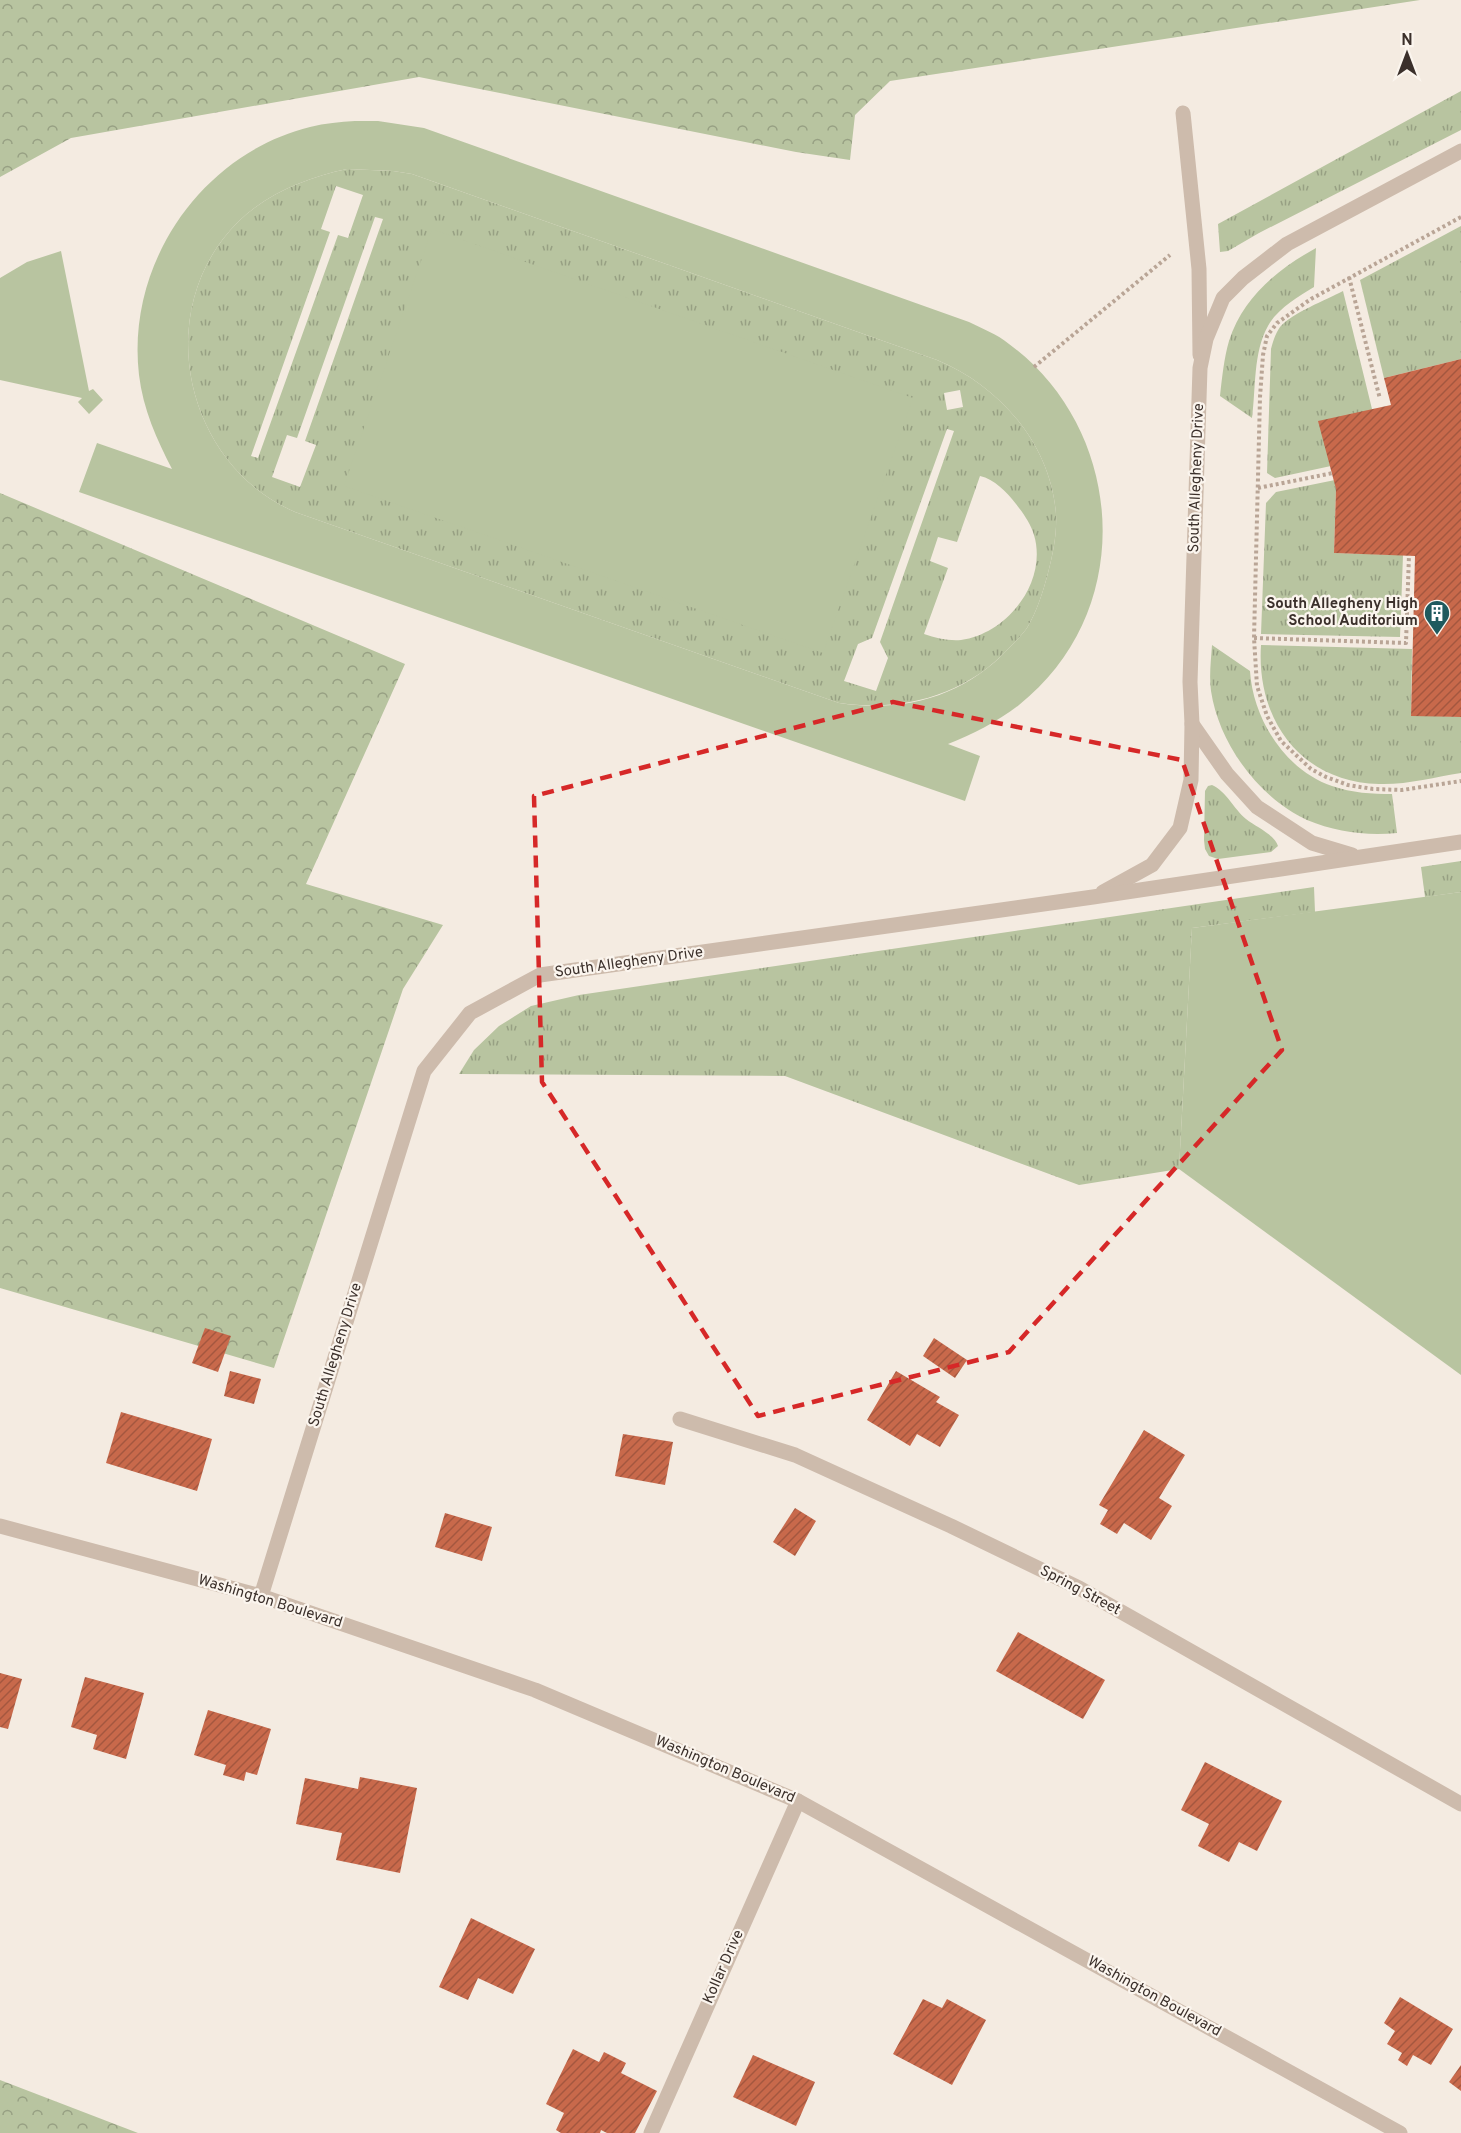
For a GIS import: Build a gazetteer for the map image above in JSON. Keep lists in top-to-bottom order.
{
  "streets": {
    "street": [
      "South Allegheny Drive",
      "Spring Street",
      "Washington Boulevard",
      "Kollar Drive"
    ]
  },
  "crossings": [
    ["South Allegheny Drive", "Washington Boulevard"],
    ["Washington Boulevard", "Kollar Drive"]
  ],
  "places": {
    "building": ["South Allegheny High School Auditorium"]
  },
  "north": "top"
}
